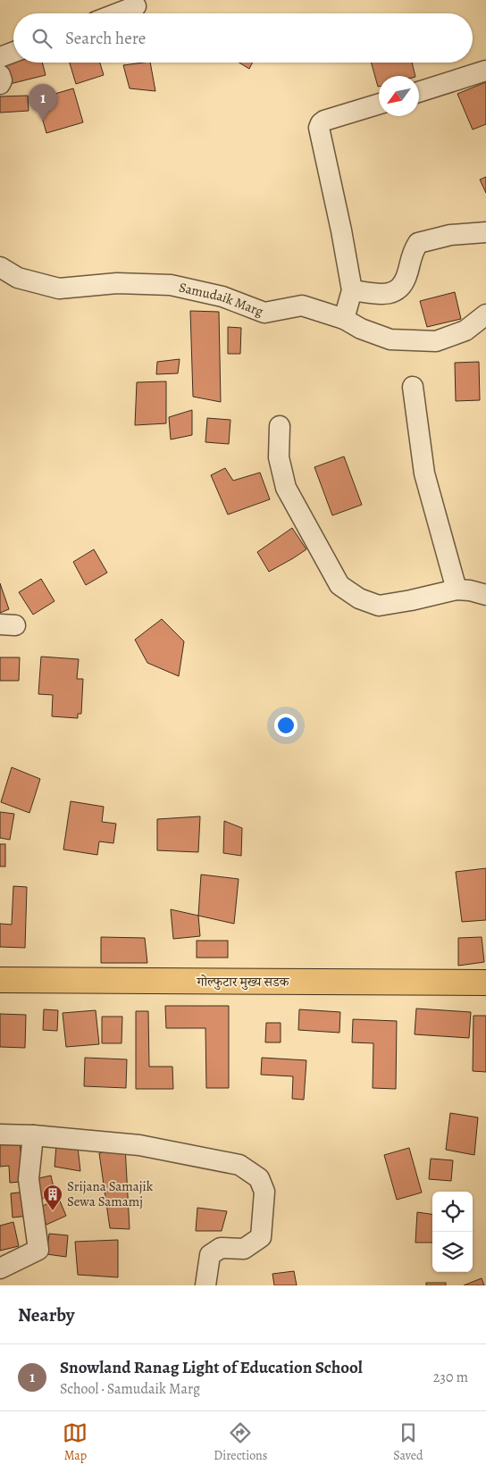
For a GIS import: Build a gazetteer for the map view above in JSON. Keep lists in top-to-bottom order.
{
  "streets": {
    "main road": ["गोल्फुटार मुख्य सडक"],
    "street": ["Samudaik Marg"]
  },
  "places": {
    "building": ["Srijana Samajik Sewa Samamj"]
  },
  "north": "bottom left",
  "page": {
    "search": "Search here",
    "pins": "1",
    "heading": "Nearby",
    "list": [
      {
        "mark": "1",
        "name": "Snowland Ranag Light of Education School",
        "note": "School · Samudaik Marg",
        "value": "230 m"
      }
    ],
    "nav": ["Map", "Directions", "Saved"]
  }
}
